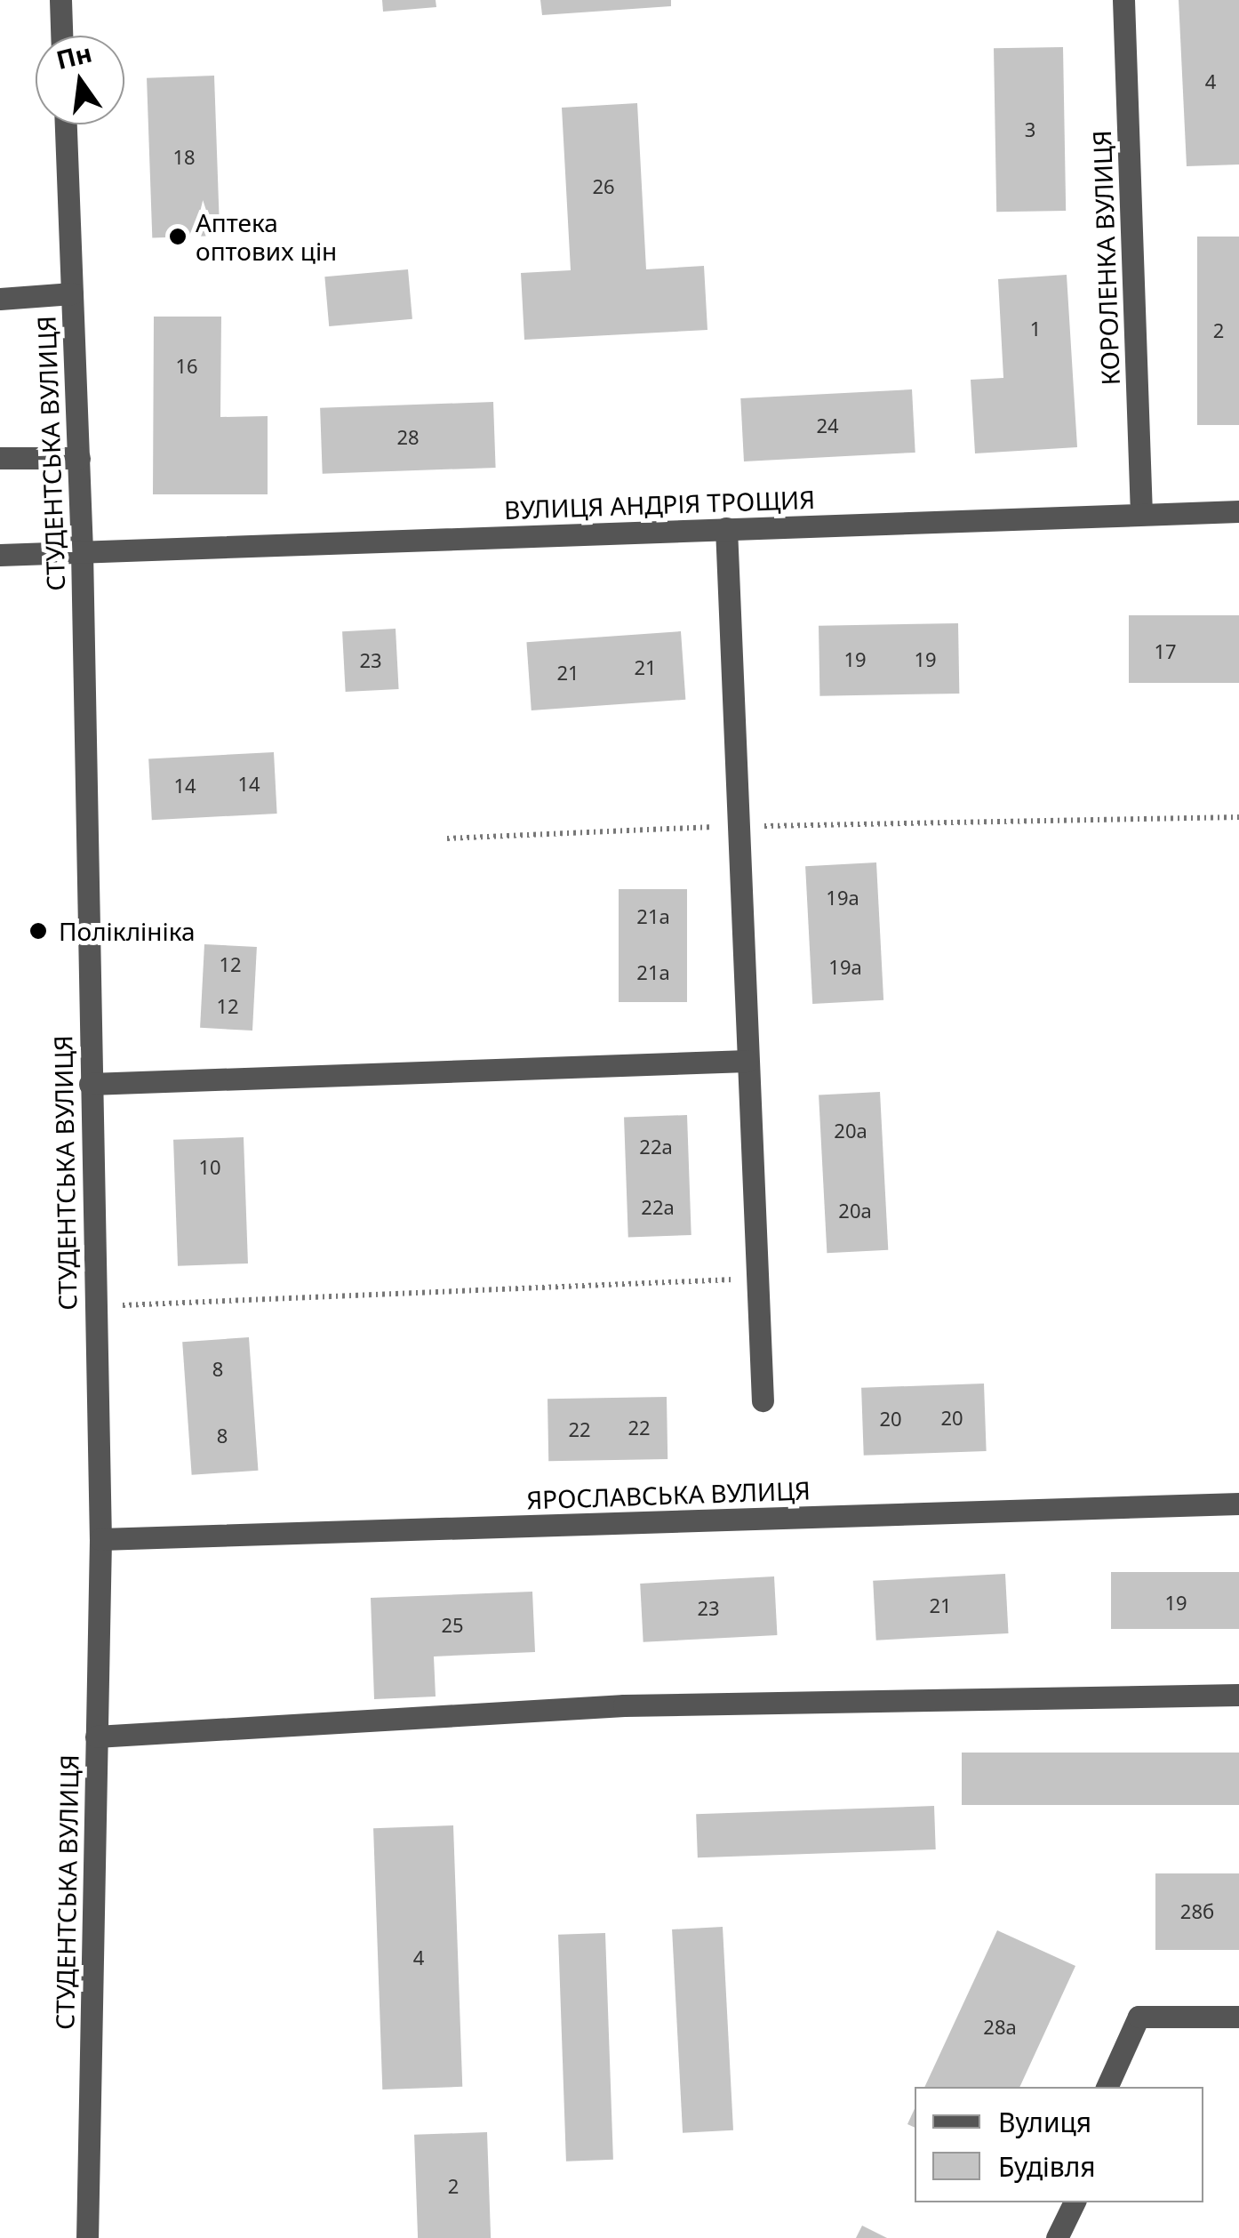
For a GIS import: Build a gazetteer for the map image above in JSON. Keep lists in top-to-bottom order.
{
  "streets": {
    "street": [
      "КОРОЛЕНКА ВУЛИЦЯ",
      "СТУДЕНТСЬКА ВУЛИЦЯ",
      "ВУЛИЦЯ АНДРІЯ ТРОЩИЯ",
      "ЯРОСЛАВСЬКА ВУЛИЦЯ"
    ]
  },
  "crossings": [
    ["КОРОЛЕНКА ВУЛИЦЯ", "ВУЛИЦЯ АНДРІЯ ТРОЩИЯ"],
    ["СТУДЕНТСЬКА ВУЛИЦЯ", "ВУЛИЦЯ АНДРІЯ ТРОЩИЯ"],
    ["СТУДЕНТСЬКА ВУЛИЦЯ", "ЯРОСЛАВСЬКА ВУЛИЦЯ"]
  ],
  "places": ["Аптека оптових цін", "Поліклініка"],
  "house_numbers": [
    "4",
    "3",
    "18",
    "26",
    "1",
    "2",
    "16",
    "24",
    "28",
    "17",
    "19",
    "19",
    "23",
    "21",
    "21",
    "14",
    "14",
    "19а",
    "21а",
    "12",
    "19а",
    "21а",
    "12",
    "20а",
    "22а",
    "10",
    "22а",
    "20а",
    "8",
    "20",
    "20",
    "22",
    "22",
    "8",
    "19",
    "21",
    "23",
    "25",
    "28б",
    "4",
    "28а",
    "2"
  ],
  "legend": ["Вулиця", "Будівля"],
  "north": "top"
}
